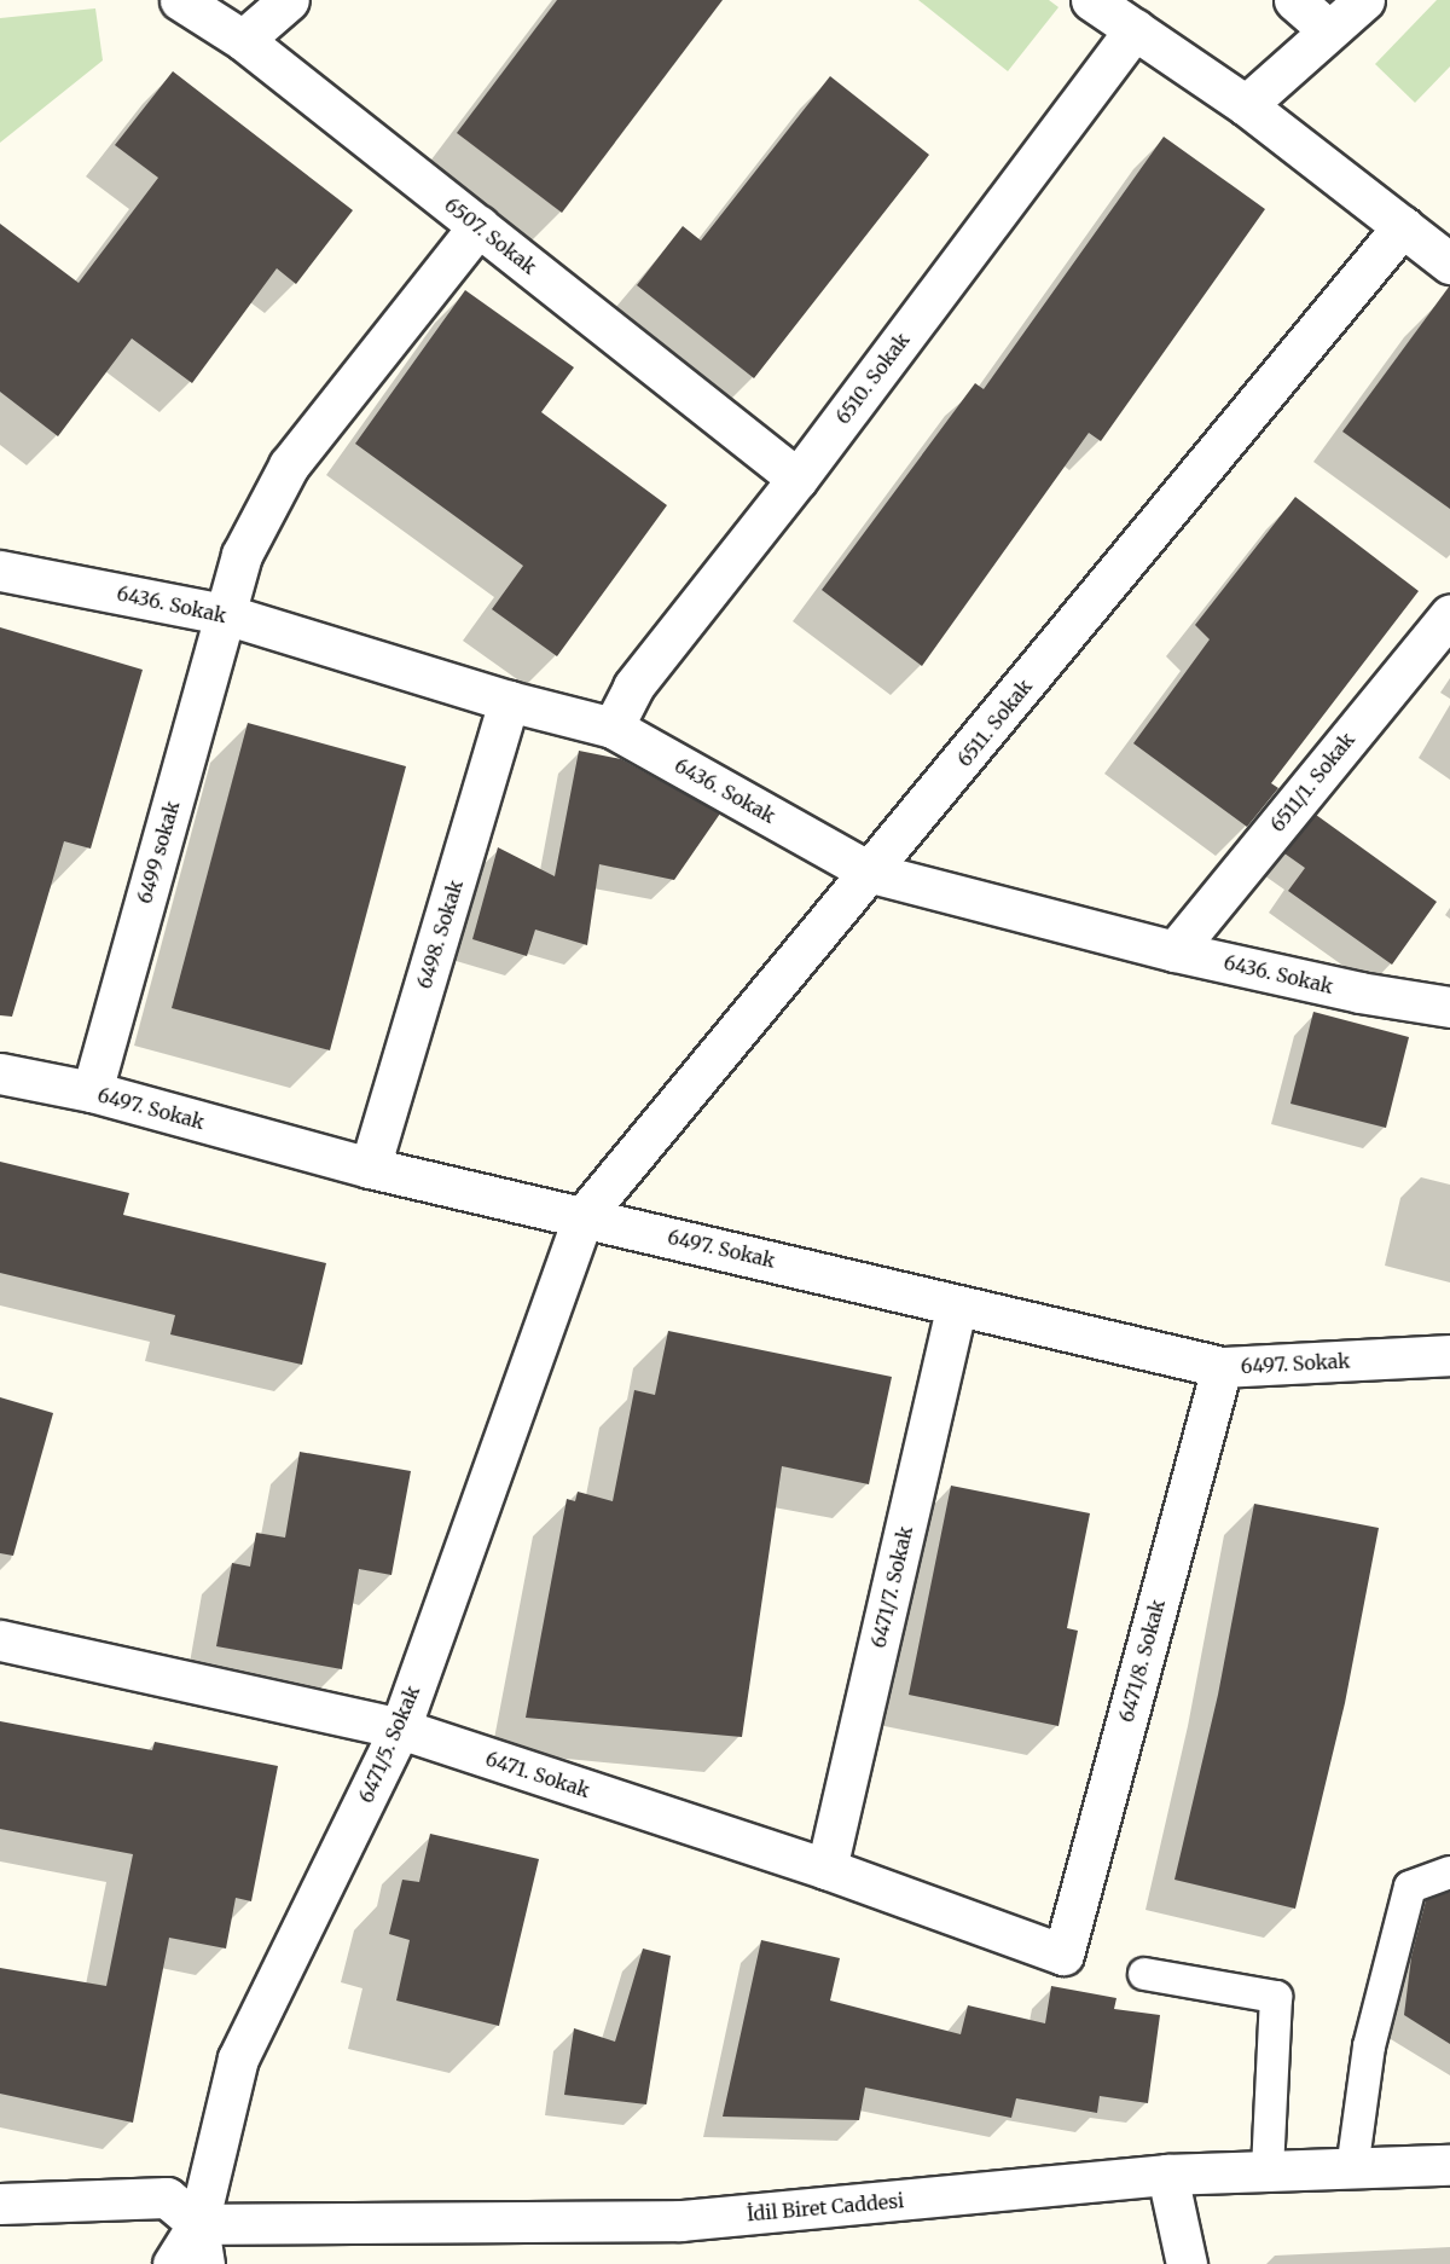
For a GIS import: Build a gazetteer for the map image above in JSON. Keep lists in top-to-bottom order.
{
  "streets": {
    "street": [
      "6507. Sokak",
      "6510. Sokak",
      "6436. Sokak",
      "6511. Sokak",
      "6511/1. Sokak",
      "6499 sokak",
      "6498. Sokak",
      "6497. Sokak",
      "6471/7. Sokak",
      "6471/8. Sokak",
      "6471/5. Sokak",
      "6471. Sokak",
      "İdil Biret Caddesi"
    ]
  },
  "crossings": [
    ["6507. Sokak", "6510. Sokak"],
    ["6507. Sokak", "6499 sokak"],
    ["6510. Sokak", "6436. Sokak"],
    ["6436. Sokak", "6511. Sokak"],
    ["6436. Sokak", "6511/1. Sokak"],
    ["6436. Sokak", "6499 sokak"],
    ["6436. Sokak", "6498. Sokak"],
    ["6511. Sokak", "6497. Sokak"],
    ["6511. Sokak", "6471/5. Sokak"],
    ["6499 sokak", "6497. Sokak"],
    ["6498. Sokak", "6497. Sokak"],
    ["6497. Sokak", "6471/7. Sokak"],
    ["6497. Sokak", "6471/8. Sokak"],
    ["6497. Sokak", "6471/5. Sokak"],
    ["6471/7. Sokak", "6471. Sokak"],
    ["6471/8. Sokak", "6471. Sokak"],
    ["6471/5. Sokak", "6471. Sokak"],
    ["6471/5. Sokak", "İdil Biret Caddesi"]
  ]
}
